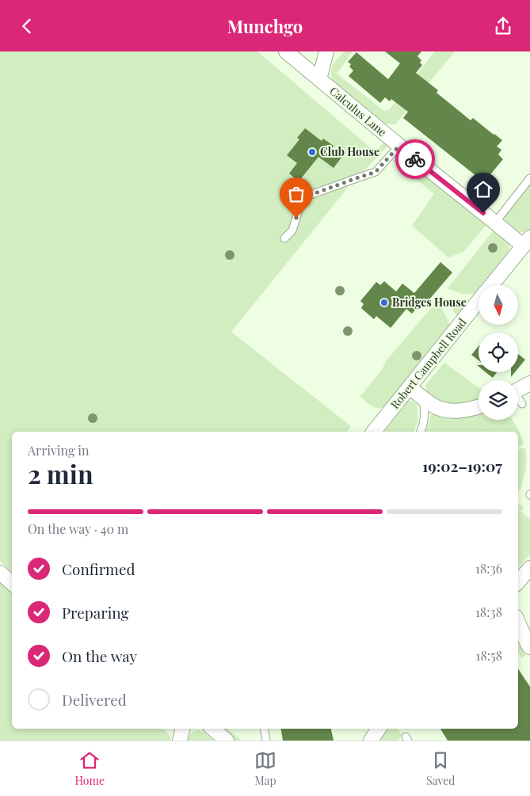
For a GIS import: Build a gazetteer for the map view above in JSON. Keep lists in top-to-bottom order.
{
  "streets": {
    "street": ["Calculus Lane", "Robert Campbell Road"]
  },
  "crossings": [
    ["Calculus Lane", "Robert Campbell Road"]
  ],
  "places": ["Club House", "Bridges House"],
  "north": "bottom",
  "page": {
    "header": "Munchgo",
    "heading": ["2 min", "Arriving in", "19:02–19:07"],
    "bar": "On the way · 40 m",
    "list": [
      ["Confirmed", "18:36"],
      ["Preparing", "18:38"],
      ["On the way", "18:58"],
      "Delivered"
    ],
    "tabs": ["Home", "Map", "Saved"]
  }
}
